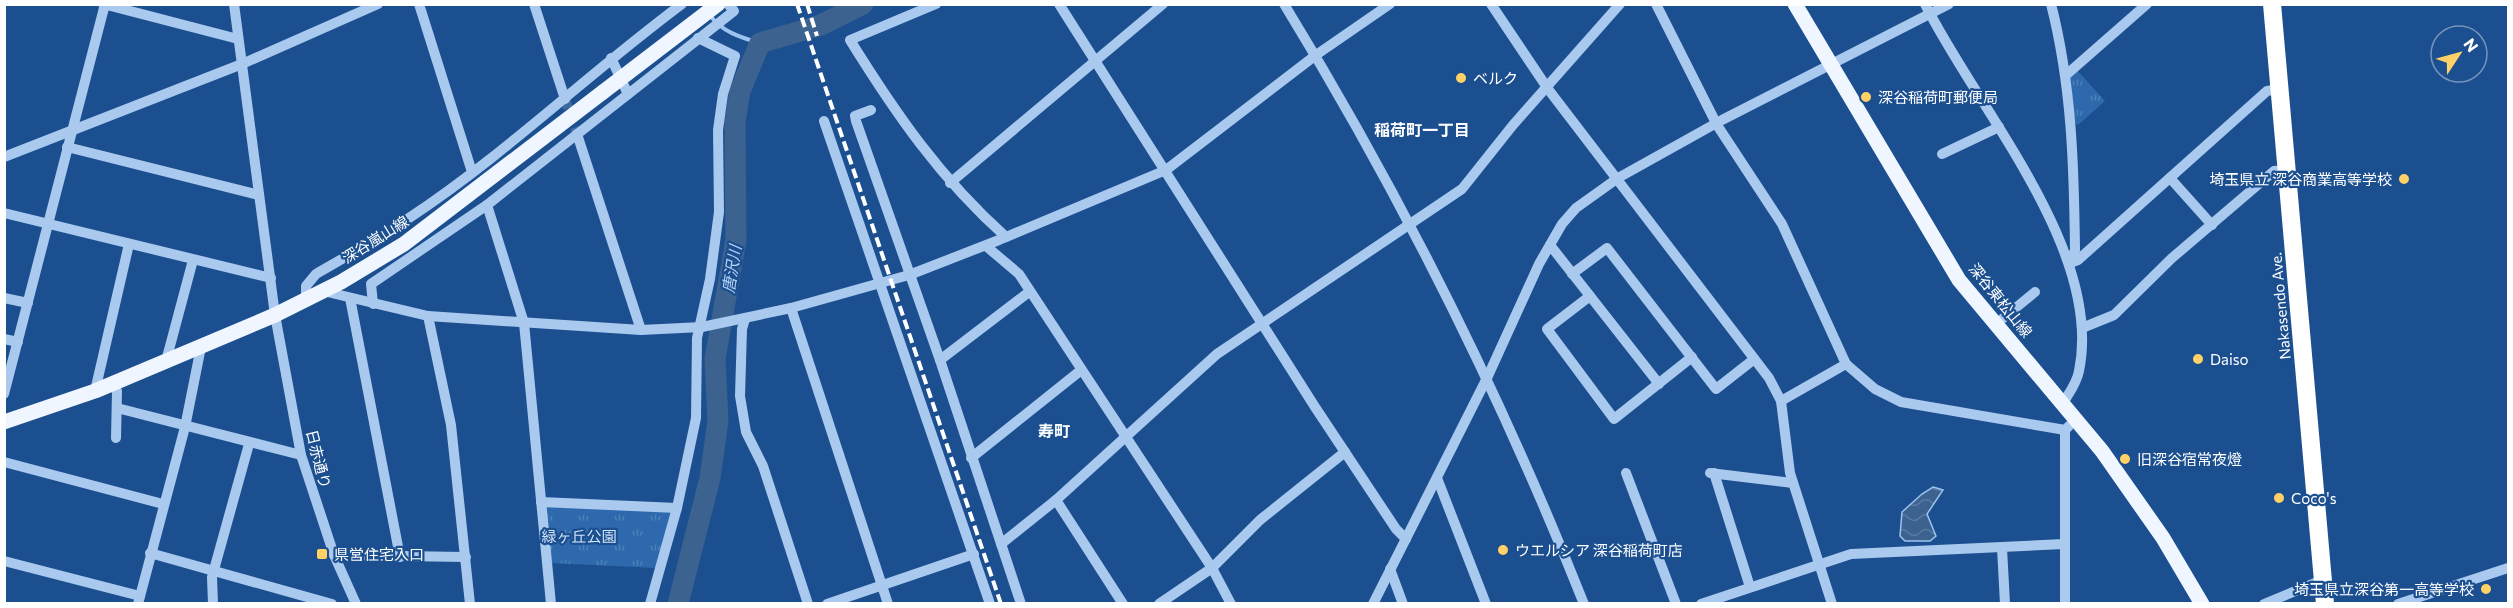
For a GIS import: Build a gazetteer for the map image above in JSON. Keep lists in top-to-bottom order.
{
  "streets": {
    "highway": ["Nakasendo Ave."],
    "main road": ["深谷嵐山線", "深谷東松山線"],
    "street": ["日赤通り"]
  },
  "crossings": [
    ["深谷嵐山線", "日赤通り"]
  ],
  "districts": ["稲荷町一丁目", "寿町"],
  "water": ["唐沢川"],
  "parks": ["緑ヶ丘公園"],
  "places": {
    "other": [
      "ベルク",
      "深谷稲荷町郵便局",
      "埼玉県立 深谷商業高等学校",
      "Daiso",
      "旧深谷宿常夜燈",
      "Coco's",
      "ウエルシア 深谷稲荷町店",
      "埼玉県立深谷第一高等学校"
    ],
    "transit": ["県営住宅入口"]
  },
  "north": "top right"
}
